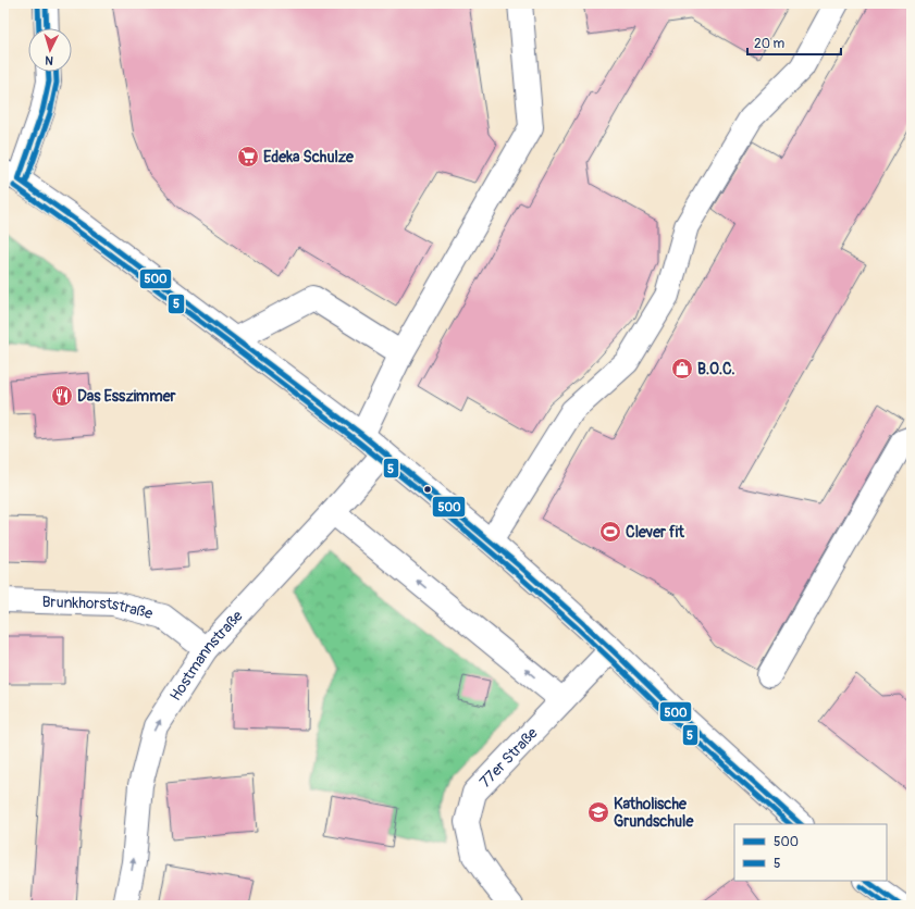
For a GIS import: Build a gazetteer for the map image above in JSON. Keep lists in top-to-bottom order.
{
  "streets": {
    "street": ["Brunkhorststraße", "Hostmannstraße", "77er Straße"]
  },
  "crossings": [
    ["Brunkhorststraße", "Hostmannstraße"]
  ],
  "one_way": ["Hostmannstraße"],
  "places": {
    "supermarket": ["Edeka Schulze"],
    "shop": ["B.O.C."],
    "restaurant": ["Das Esszimmer"],
    "sports": ["Clever fit"],
    "school or university": ["Katholische Grundschule"]
  },
  "lines": ["transit line 500", "transit line 5"],
  "legend": ["500", "5"],
  "scale_bar": "20 m",
  "north": "bottom"
}
